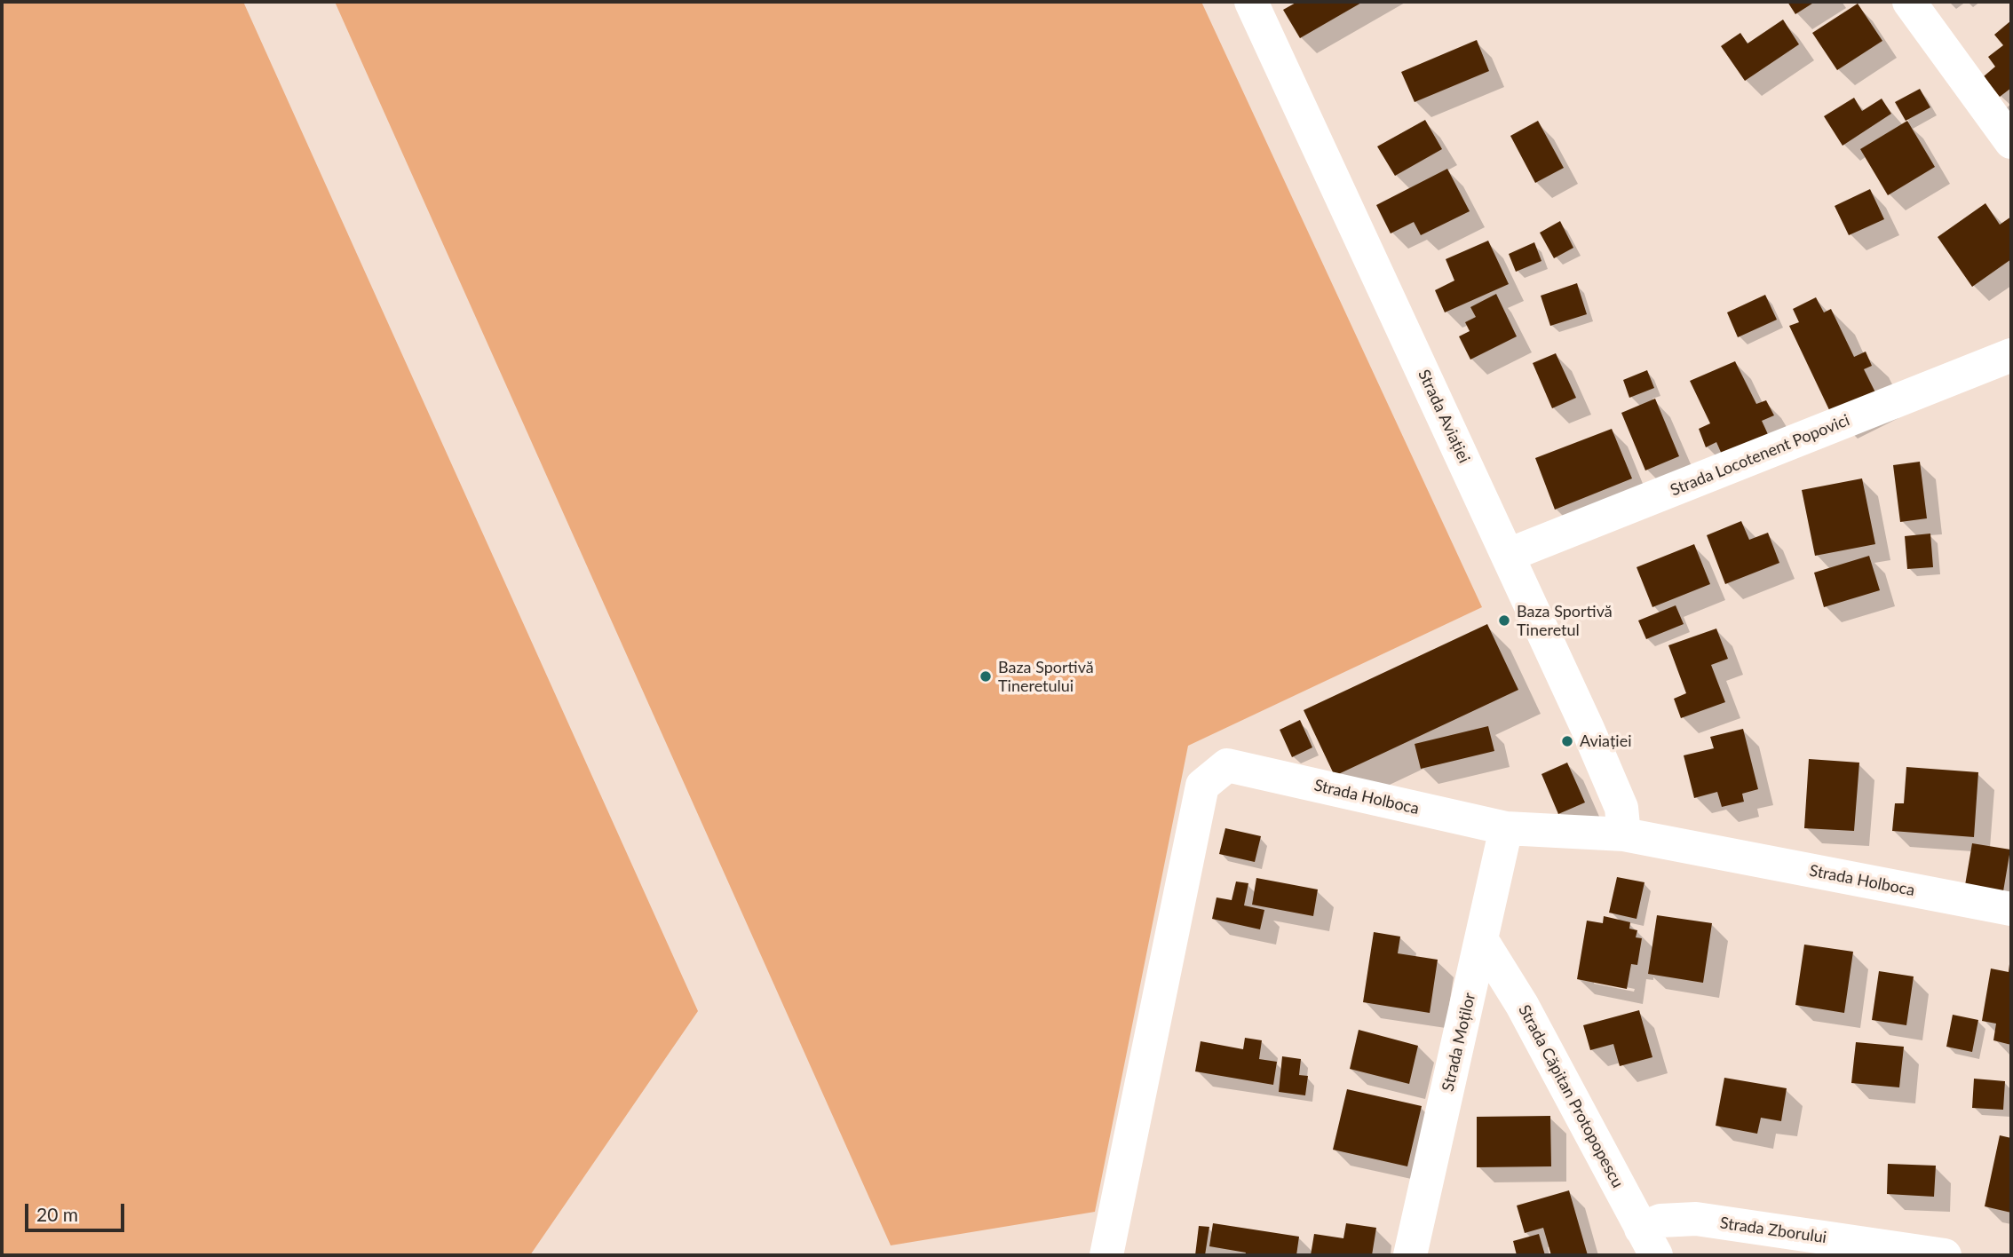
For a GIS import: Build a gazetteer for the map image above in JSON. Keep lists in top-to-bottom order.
{
  "streets": {
    "street": [
      "Strada Aviației",
      "Strada Locotenent Popovici",
      "Strada Holboca",
      "Strada Moților",
      "Strada Căpitan Protopopescu",
      "Strada Zborului"
    ]
  },
  "crossings": [
    ["Strada Aviației", "Strada Locotenent Popovici"],
    ["Strada Aviației", "Strada Holboca"],
    ["Strada Holboca", "Strada Moților"],
    ["Strada Moților", "Strada Căpitan Protopopescu"],
    ["Strada Căpitan Protopopescu", "Strada Zborului"]
  ],
  "places": ["Baza Sportivă Tineretul", "Baza Sportivă Tineretului", "Aviației"],
  "scale_bar": "20 m"
}
